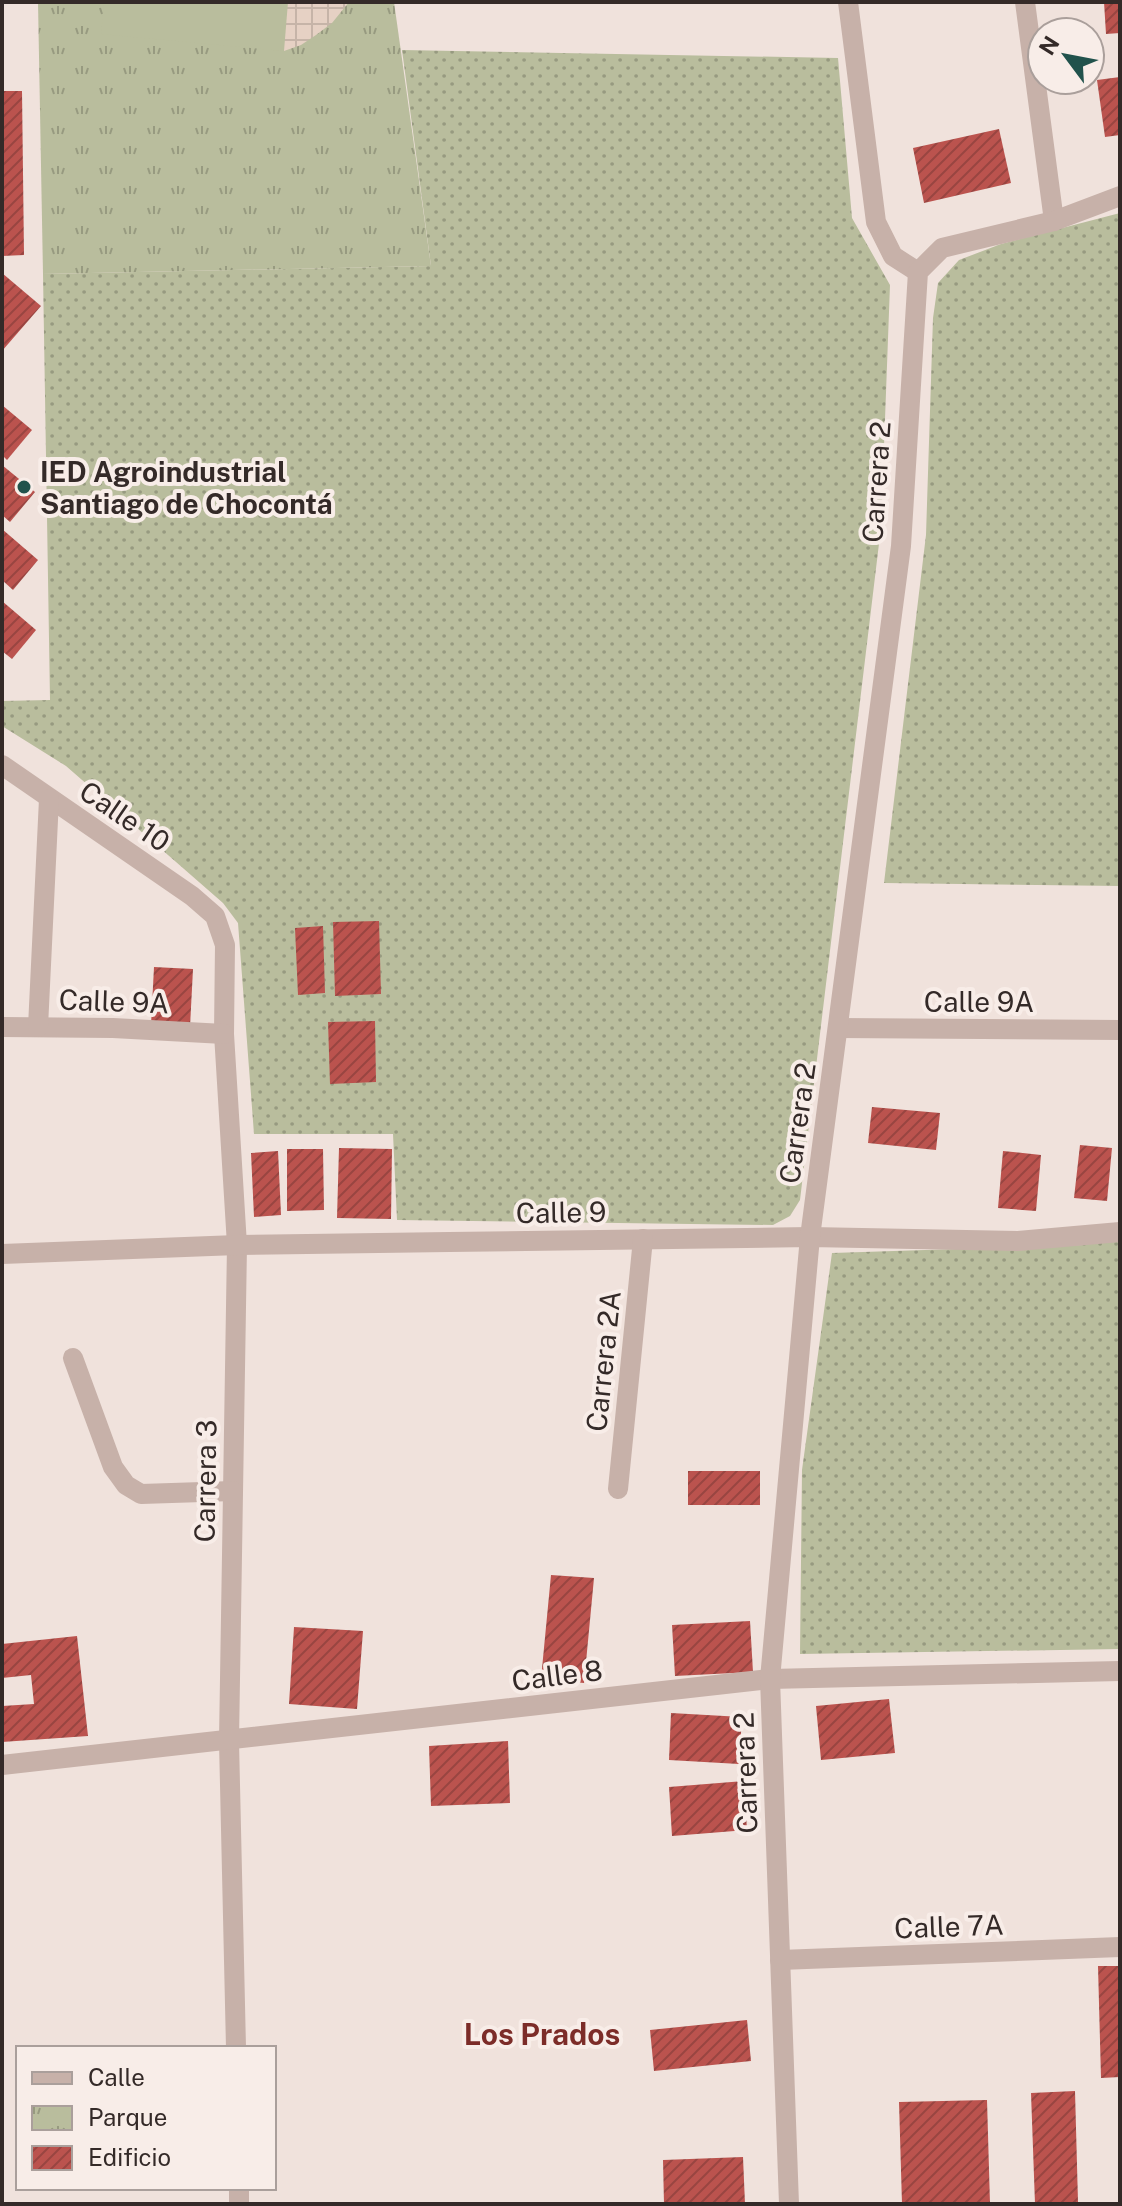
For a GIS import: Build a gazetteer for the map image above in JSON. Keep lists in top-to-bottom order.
{
  "streets": {
    "street": [
      "Carrera 2",
      "Calle 10",
      "Calle 9A",
      "Calle 9",
      "Carrera 2A",
      "Carrera 3",
      "Calle 8",
      "Calle 7A"
    ]
  },
  "crossings": [
    ["Carrera 2", "Calle 9A"],
    ["Carrera 2", "Calle 9"],
    ["Carrera 2", "Calle 8"],
    ["Carrera 2", "Calle 7A"],
    ["Calle 10", "Carrera 3"],
    ["Calle 9A", "Carrera 3"],
    ["Calle 9", "Carrera 2A"],
    ["Calle 9", "Carrera 3"],
    ["Carrera 3", "Calle 8"]
  ],
  "districts": ["Los Prados"],
  "places": ["IED Agroindustrial Santiago de Chocontá"],
  "legend": ["Calle", "Parque", "Edificio"],
  "north": "top left"
}
